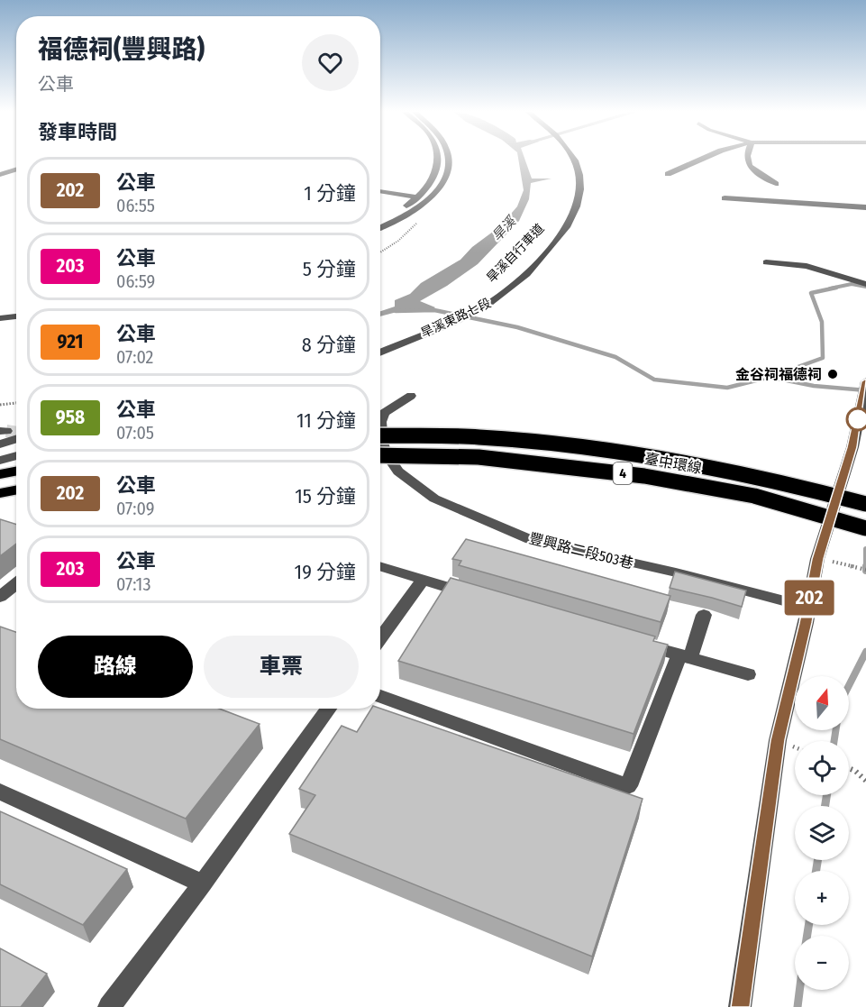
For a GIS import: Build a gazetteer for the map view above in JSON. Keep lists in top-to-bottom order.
{
  "streets": {
    "highway": ["臺中環線", "4"],
    "street": ["旱溪東路七段", "豐興路二段503巷"]
  },
  "water": ["旱溪"],
  "places": ["金谷祠福德祠"],
  "lines": ["bus line 202"],
  "north": "top",
  "page": {
    "on_map": "202",
    "heading": [
      ["福德祠(豐興路)", "公車"],
      "發車時間"
    ],
    "list": [
      {
        "mark": "202",
        "name": "公車",
        "note": "06:55",
        "value": "1 分鐘"
      },
      {
        "mark": "203",
        "name": "公車",
        "note": "06:59",
        "value": "5 分鐘"
      },
      {
        "mark": "921",
        "name": "公車",
        "note": "07:02",
        "value": "8 分鐘"
      },
      {
        "mark": "958",
        "name": "公車",
        "note": "07:05",
        "value": "11 分鐘"
      },
      {
        "mark": "202",
        "name": "公車",
        "note": "07:09",
        "value": "15 分鐘"
      },
      {
        "mark": "203",
        "name": "公車",
        "note": "07:13",
        "value": "19 分鐘"
      }
    ],
    "buttons": ["路線", "車票"],
    "map_buttons": ["+", "−"]
  }
}
